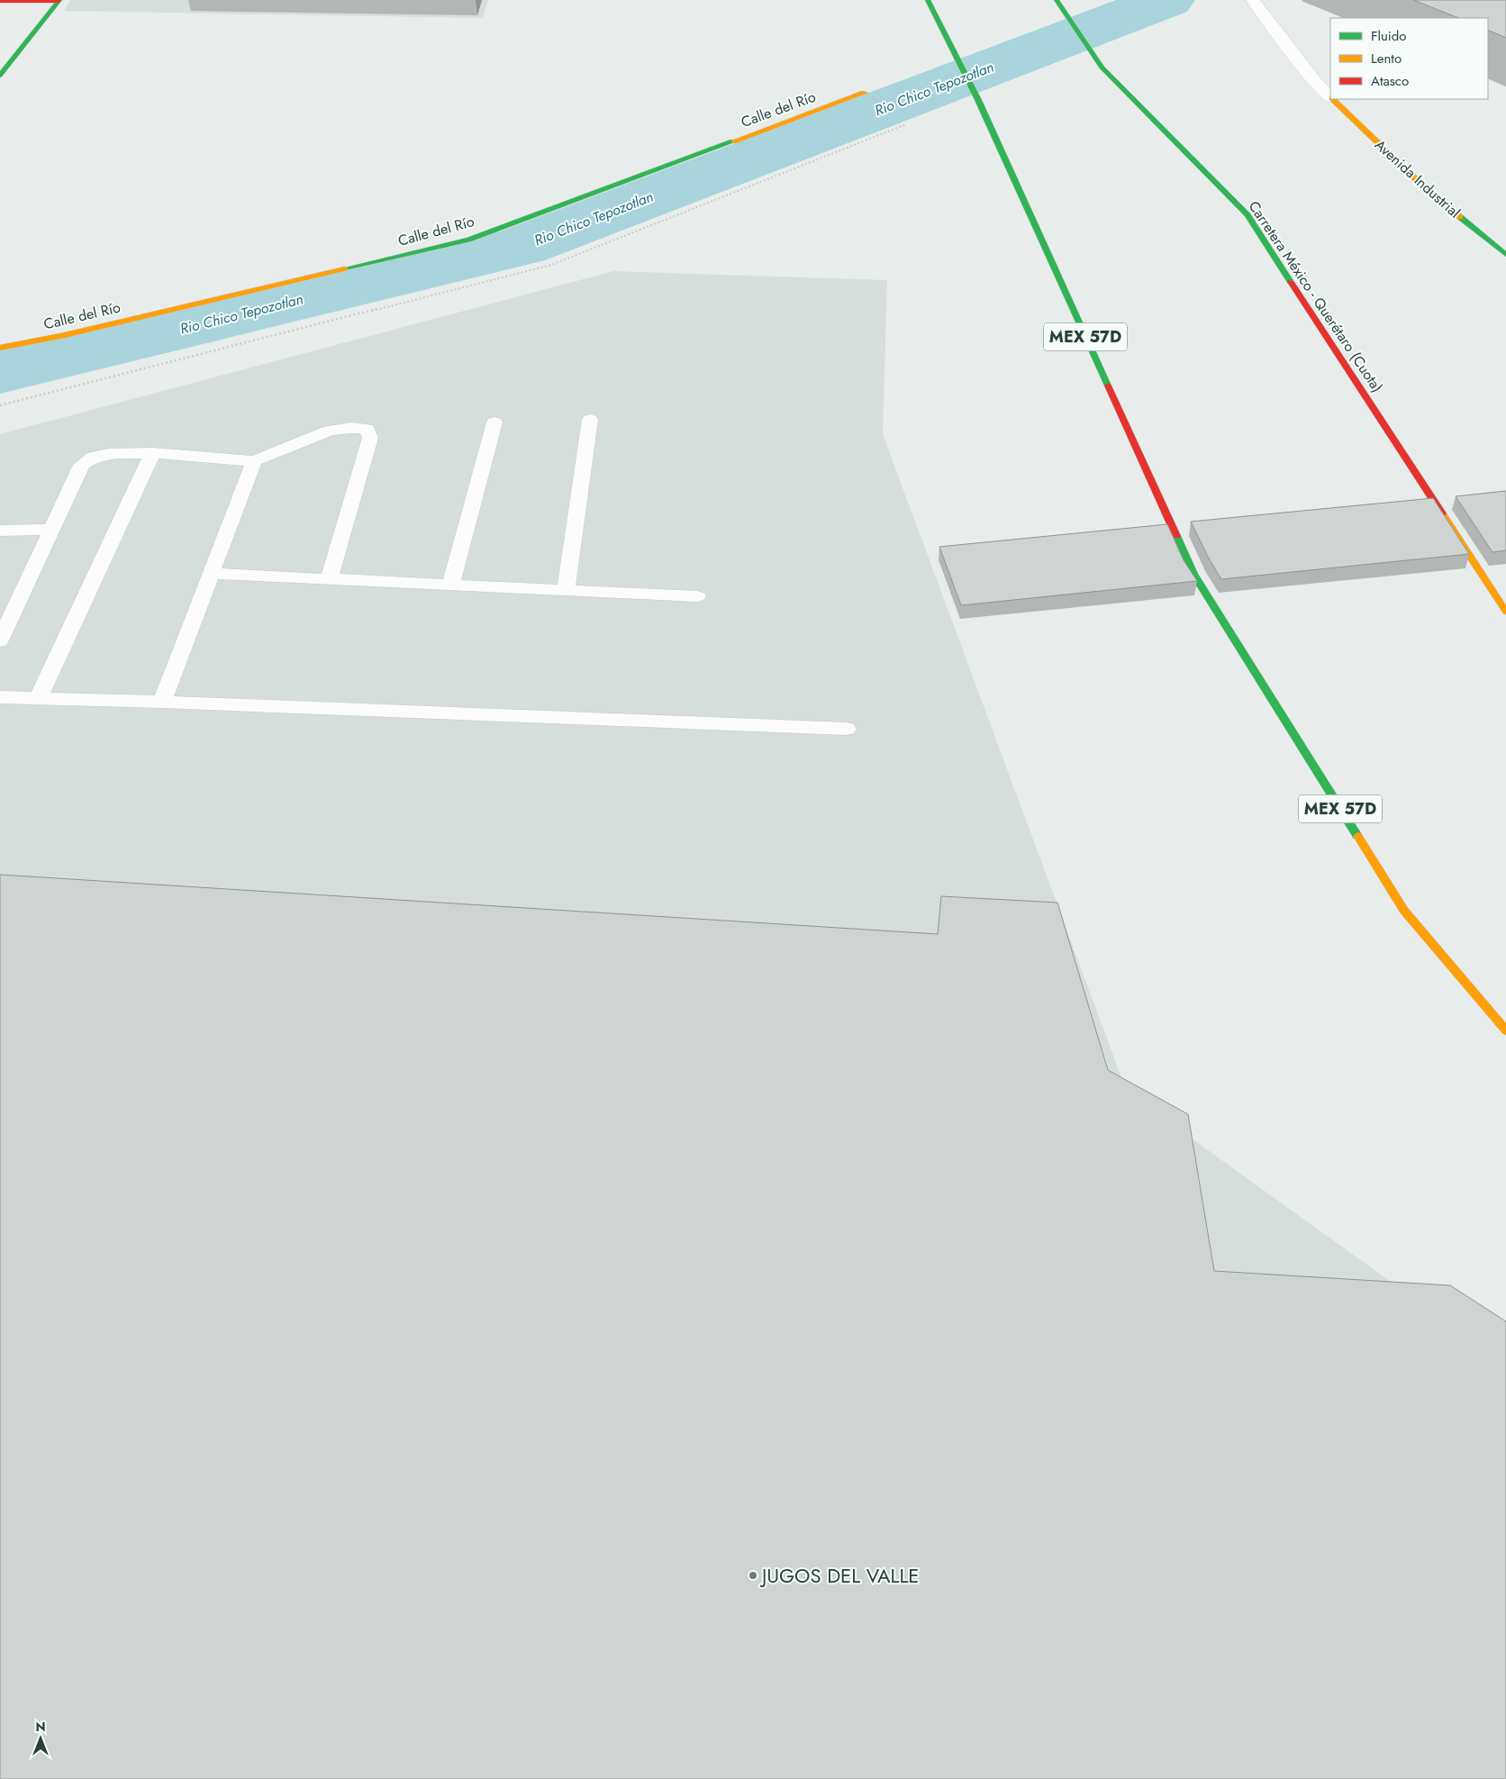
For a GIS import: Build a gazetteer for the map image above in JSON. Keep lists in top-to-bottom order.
{
  "streets": {
    "main road": [
      "Calle del Río",
      "Avenida Industrial",
      "Carretera México - Querétaro (Cuota)",
      "MEX 57D"
    ]
  },
  "water": ["Rio Chico Tepozotlan"],
  "places": ["JUGOS DEL VALLE"],
  "legend": ["Fluido", "Lento", "Atasco"],
  "north": "top"
}
